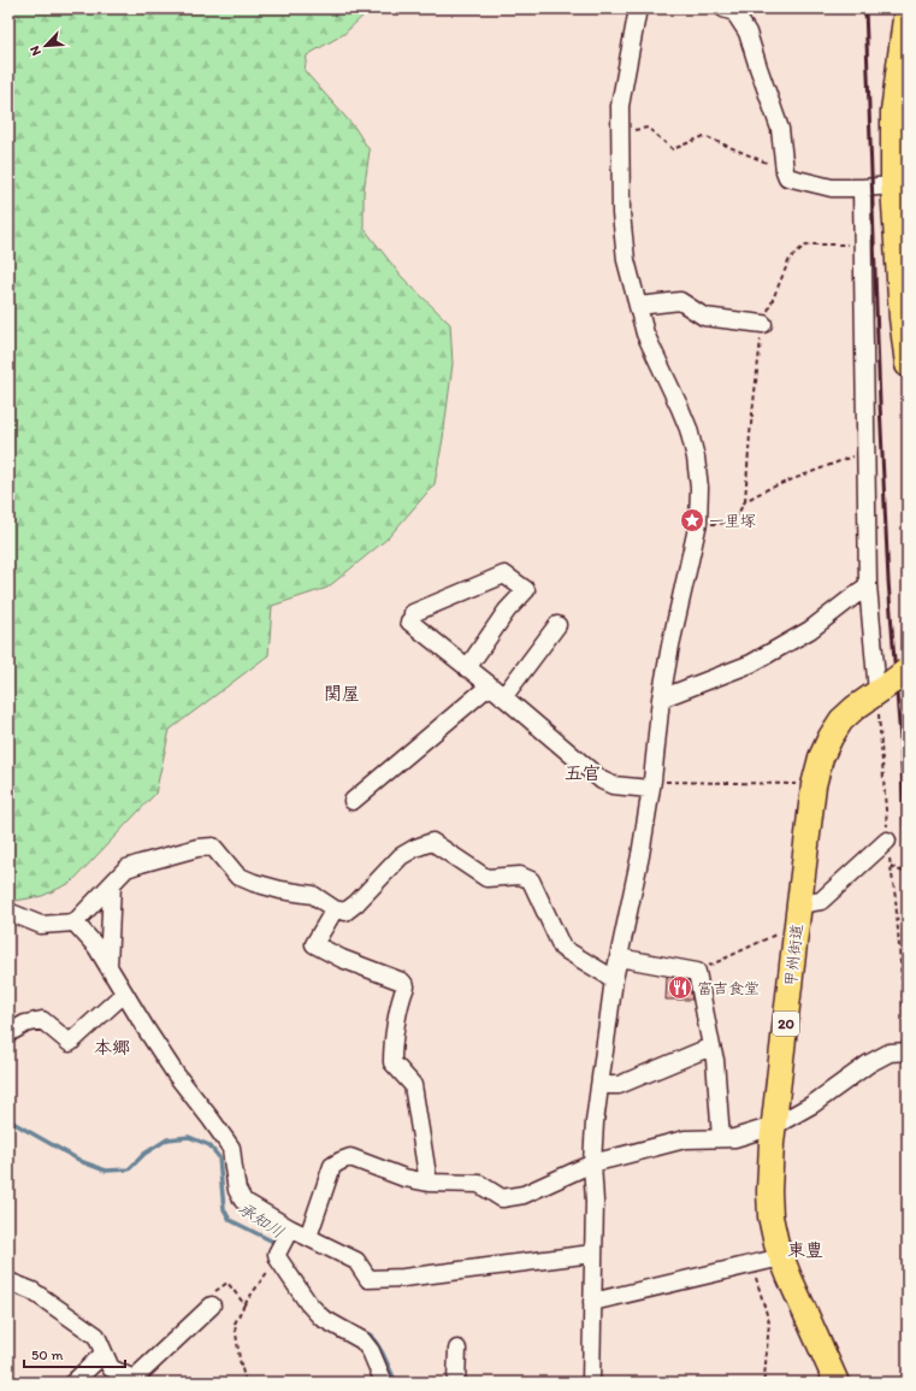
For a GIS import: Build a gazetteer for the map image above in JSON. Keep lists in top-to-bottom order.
{
  "streets": {
    "highway": ["甲州街道", "20"]
  },
  "districts": [
    "関屋",
    "五官",
    "本郷",
    "東豊"
  ],
  "water": ["承知川"],
  "places": {
    "place": ["一里塚"],
    "restaurant": ["富吉食堂"]
  },
  "scale_bar": "50 m",
  "north": "bottom left"
}
